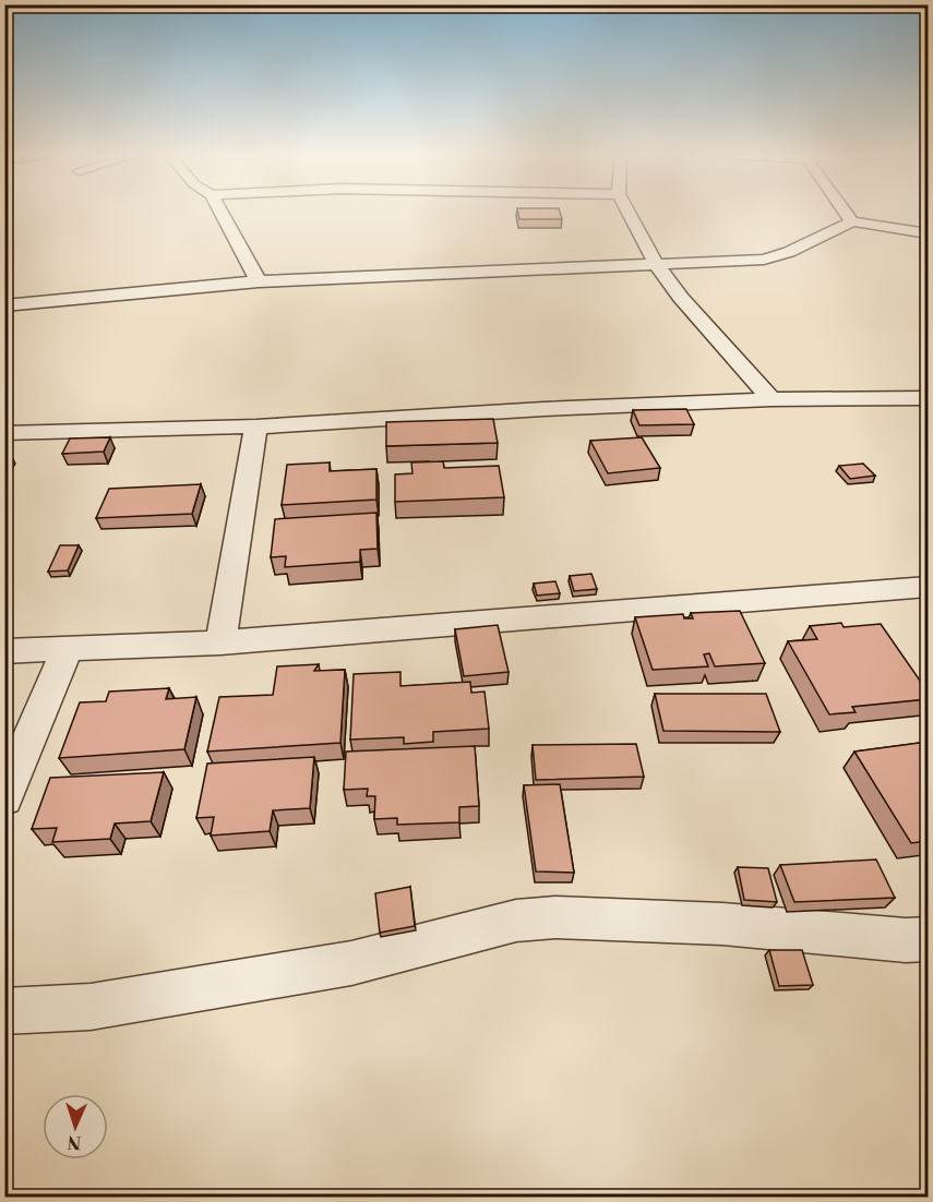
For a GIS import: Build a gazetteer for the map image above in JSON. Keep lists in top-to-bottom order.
{
  "north": "bottom"
}
